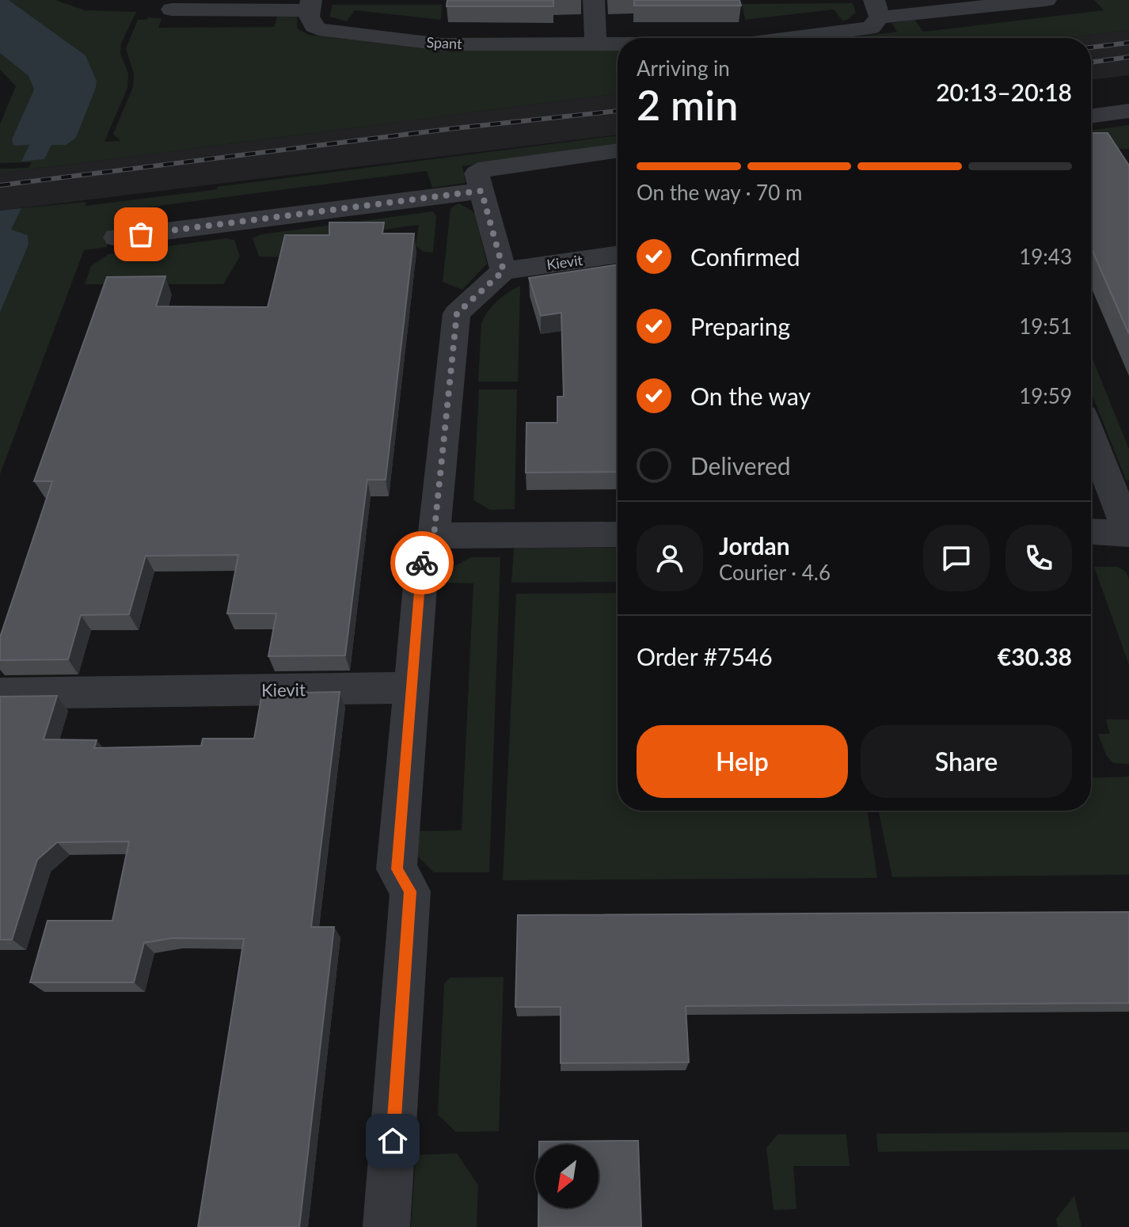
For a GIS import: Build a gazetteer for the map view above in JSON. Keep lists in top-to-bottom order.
{
  "streets": {
    "street": ["Spant", "Kievit"]
  },
  "north": "bottom left",
  "page": {
    "heading": ["2 min", "Arriving in", "20:13–20:18"],
    "panel": [
      "Jordan",
      "Courier · 4.6",
      "Order #7546",
      "€30.38"
    ],
    "bar": "On the way · 70 m",
    "list": [
      ["Confirmed", "19:43"],
      ["Preparing", "19:51"],
      ["On the way", "19:59"],
      "Delivered"
    ],
    "buttons": ["Help", "Share"]
  }
}
